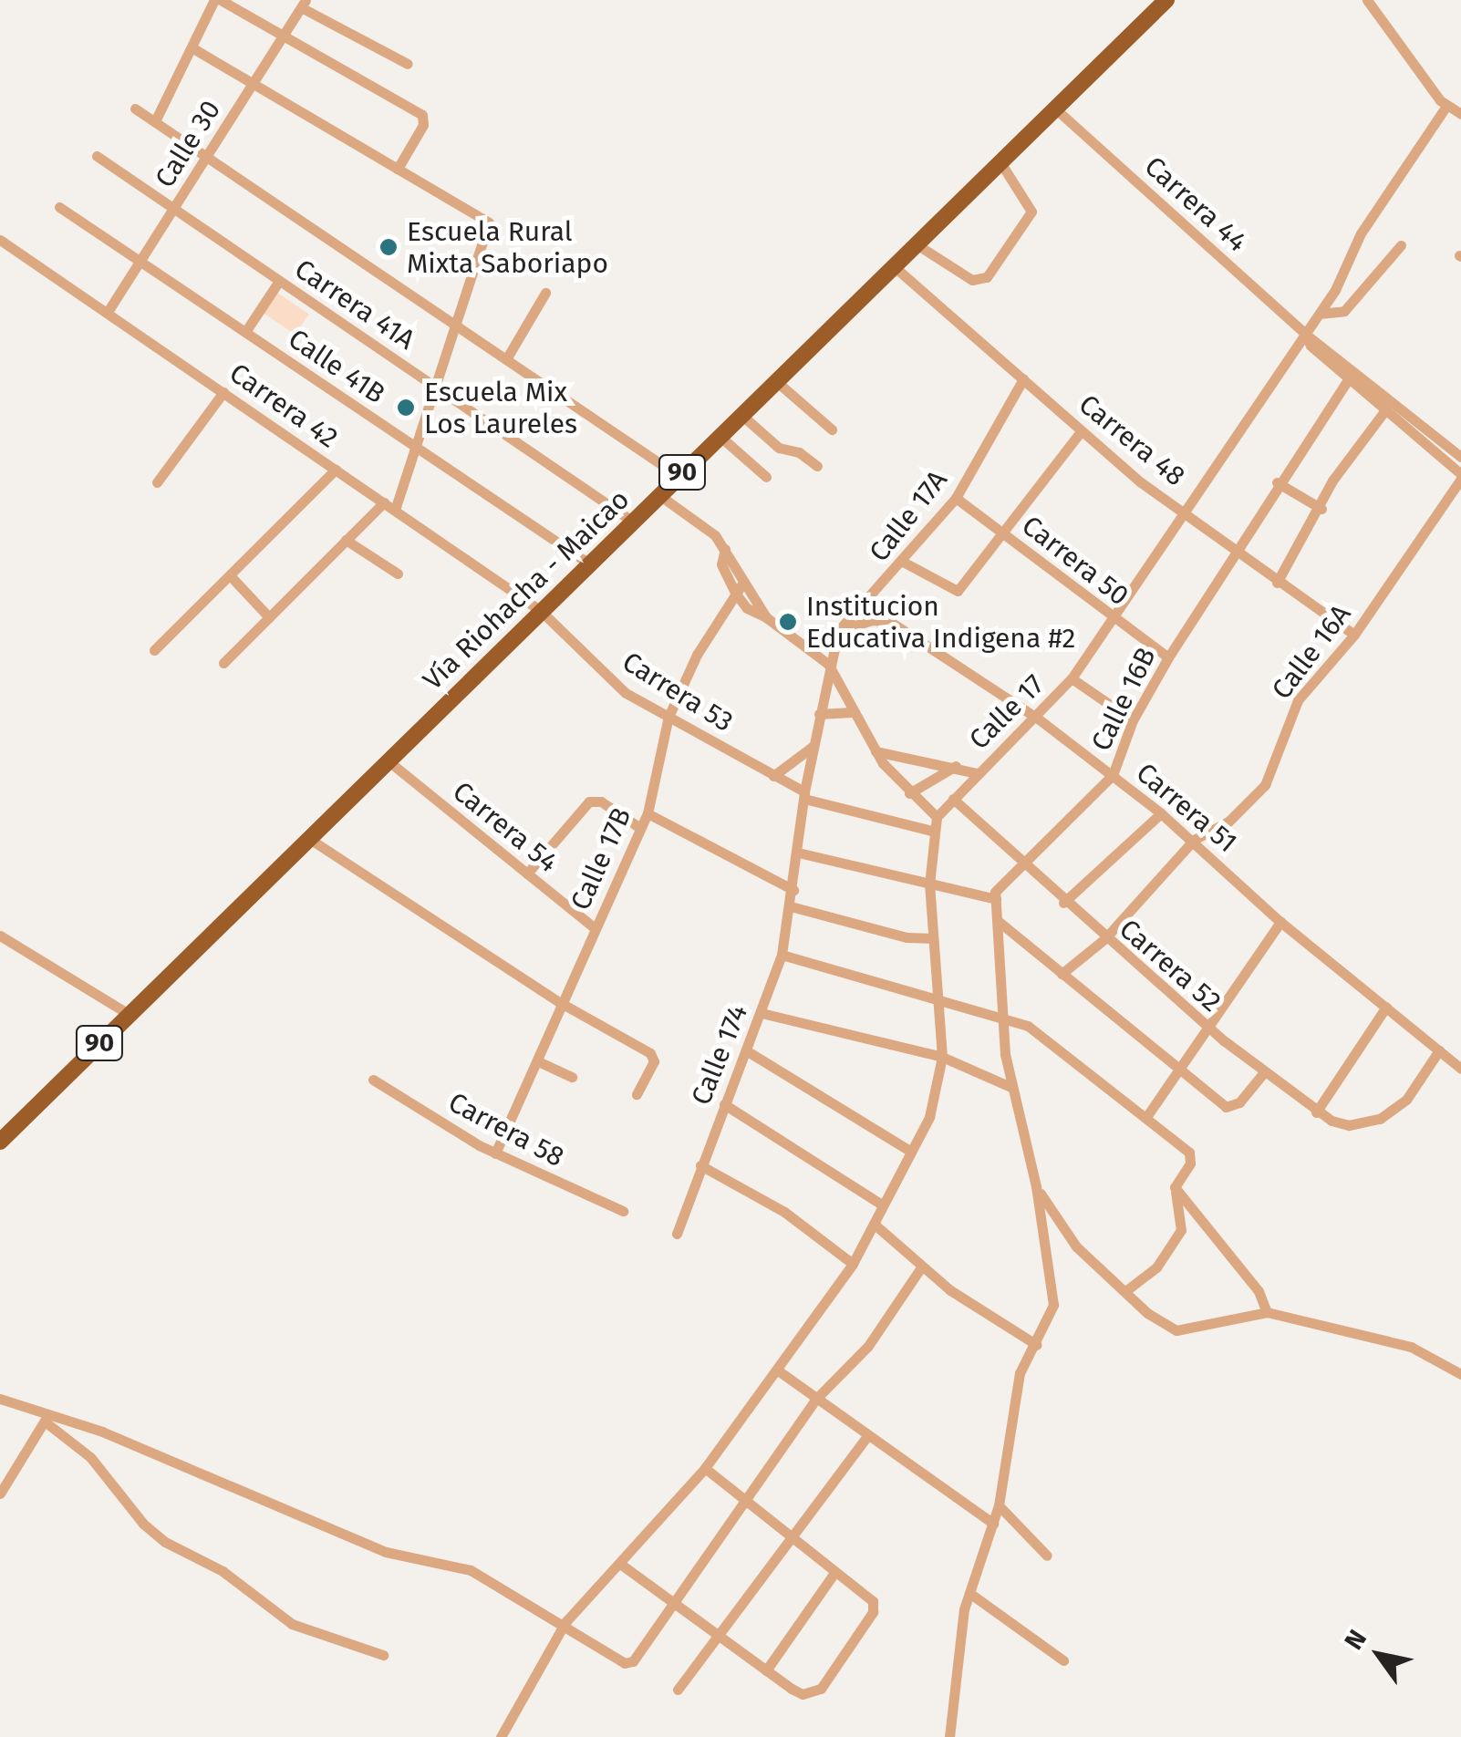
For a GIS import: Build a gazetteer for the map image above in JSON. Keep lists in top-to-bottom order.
{
  "streets": {
    "highway": ["90", "Vía Riohacha - Maicao"],
    "street": [
      "Calle 30",
      "Carrera 44",
      "Carrera 41A",
      "Calle 41B",
      "Carrera 42",
      "Carrera 48",
      "Calle 17A",
      "Carrera 50",
      "Calle 16A",
      "Carrera 53",
      "Calle 16B",
      "Calle 17",
      "Carrera 51",
      "Carrera 54",
      "Calle 17B",
      "Carrera 52",
      "Calle 174",
      "Carrera 58"
    ]
  },
  "crossings": [
    ["Calle 30", "Carrera 41A"],
    ["Calle 30", "Calle 41B"],
    ["Calle 30", "Carrera 42"],
    ["Carrera 44", "Vía Riohacha - Maicao"],
    ["Carrera 44", "Calle 16A"],
    ["Carrera 44", "Calle 16B"],
    ["Carrera 44", "Calle 17"],
    ["Carrera 41A", "Vía Riohacha - Maicao"],
    ["Calle 41B", "Vía Riohacha - Maicao"],
    ["Carrera 42", "Vía Riohacha - Maicao"],
    ["Carrera 42", "Carrera 53"],
    ["Carrera 48", "Calle 17A"],
    ["Carrera 48", "Vía Riohacha - Maicao"],
    ["Carrera 48", "Calle 16A"],
    ["Carrera 48", "Calle 16B"],
    ["Carrera 48", "Calle 17"],
    ["Calle 17A", "Carrera 50"],
    ["Calle 17A", "Carrera 51"],
    ["Carrera 50", "Calle 16B"],
    ["Carrera 50", "Calle 17"],
    ["Vía Riohacha - Maicao", "Carrera 53"],
    ["Vía Riohacha - Maicao", "Carrera 54"],
    ["Calle 16A", "Carrera 51"],
    ["Calle 16A", "Carrera 52"],
    ["Carrera 53", "Calle 17B"],
    ["Calle 16B", "Carrera 51"],
    ["Calle 16B", "Carrera 52"],
    ["Calle 17", "Carrera 51"],
    ["Calle 17", "Carrera 52"],
    ["Carrera 51", "Carrera 52"],
    ["Carrera 54", "Calle 17B"],
    ["Calle 17B", "Carrera 58"]
  ],
  "places": ["Escuela Rural Mixta Saboriapo", "Escuela Mix Los Laureles", "Institucion Educativa Indigena #2"],
  "north": "top left"
}
